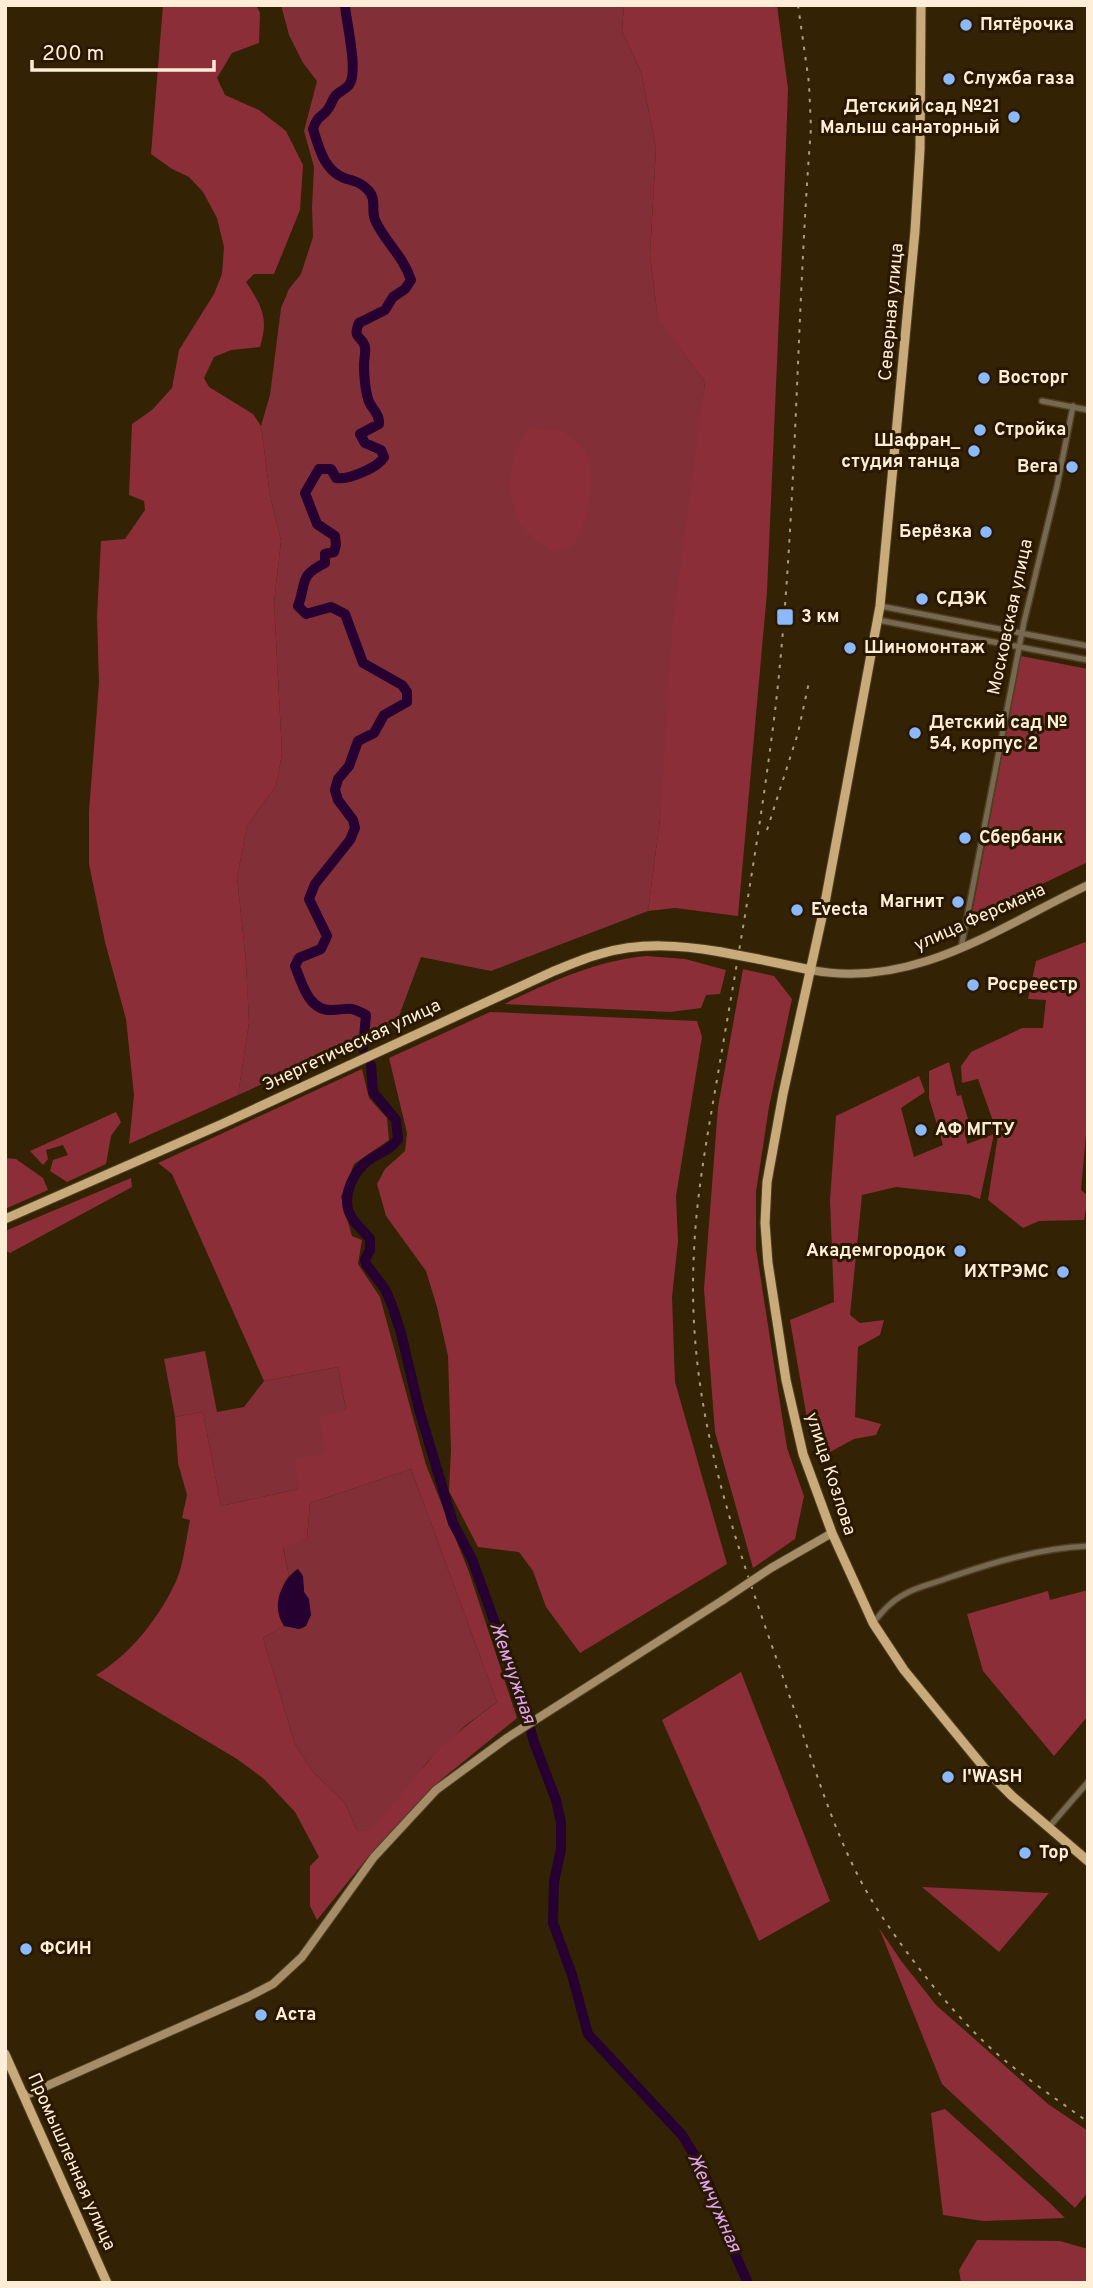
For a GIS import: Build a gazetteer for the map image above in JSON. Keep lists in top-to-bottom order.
{
  "streets": {
    "main road": [
      "Северная улица",
      "улица Ферсмана",
      "Энергетическая улица",
      "улица Козлова",
      "Промышленная улица"
    ],
    "street": ["Московская улица"]
  },
  "crossings": [
    ["Московская улица", "улица Ферсмана"],
    ["улица Ферсмана", "Энергетическая улица"],
    ["улица Ферсмана", "улица Козлова"]
  ],
  "water": ["Жемчужная"],
  "places": {
    "other": [
      "Пятёрочка",
      "Служба газа",
      "Детский сад №21 Малыш санаторный",
      "Восторг",
      "Стройка",
      "Шафран_ студия танца",
      "Вега",
      "Берёзка",
      "СДЭК",
      "Шиномонтаж",
      "Детский сад № 54, корпус 2",
      "Сбербанк",
      "Магнит",
      "Evecta",
      "Росреестр",
      "АФ МГТУ",
      "Академгородок",
      "ИХТРЭМС",
      "I'WASH",
      "Тор",
      "ФСИН",
      "Аста"
    ],
    "transit": ["3 км"]
  },
  "scale_bar": "200 m"
}
